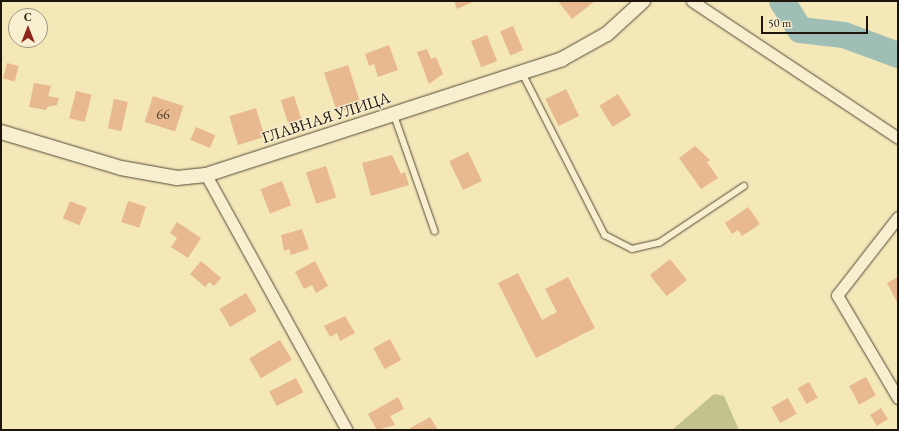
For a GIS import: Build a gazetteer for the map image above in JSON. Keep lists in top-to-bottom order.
{
  "streets": {
    "street": ["ГЛАВНАЯ УЛИЦА"]
  },
  "house_numbers": ["66"],
  "scale_bar": "50 m",
  "north": "top"
}
